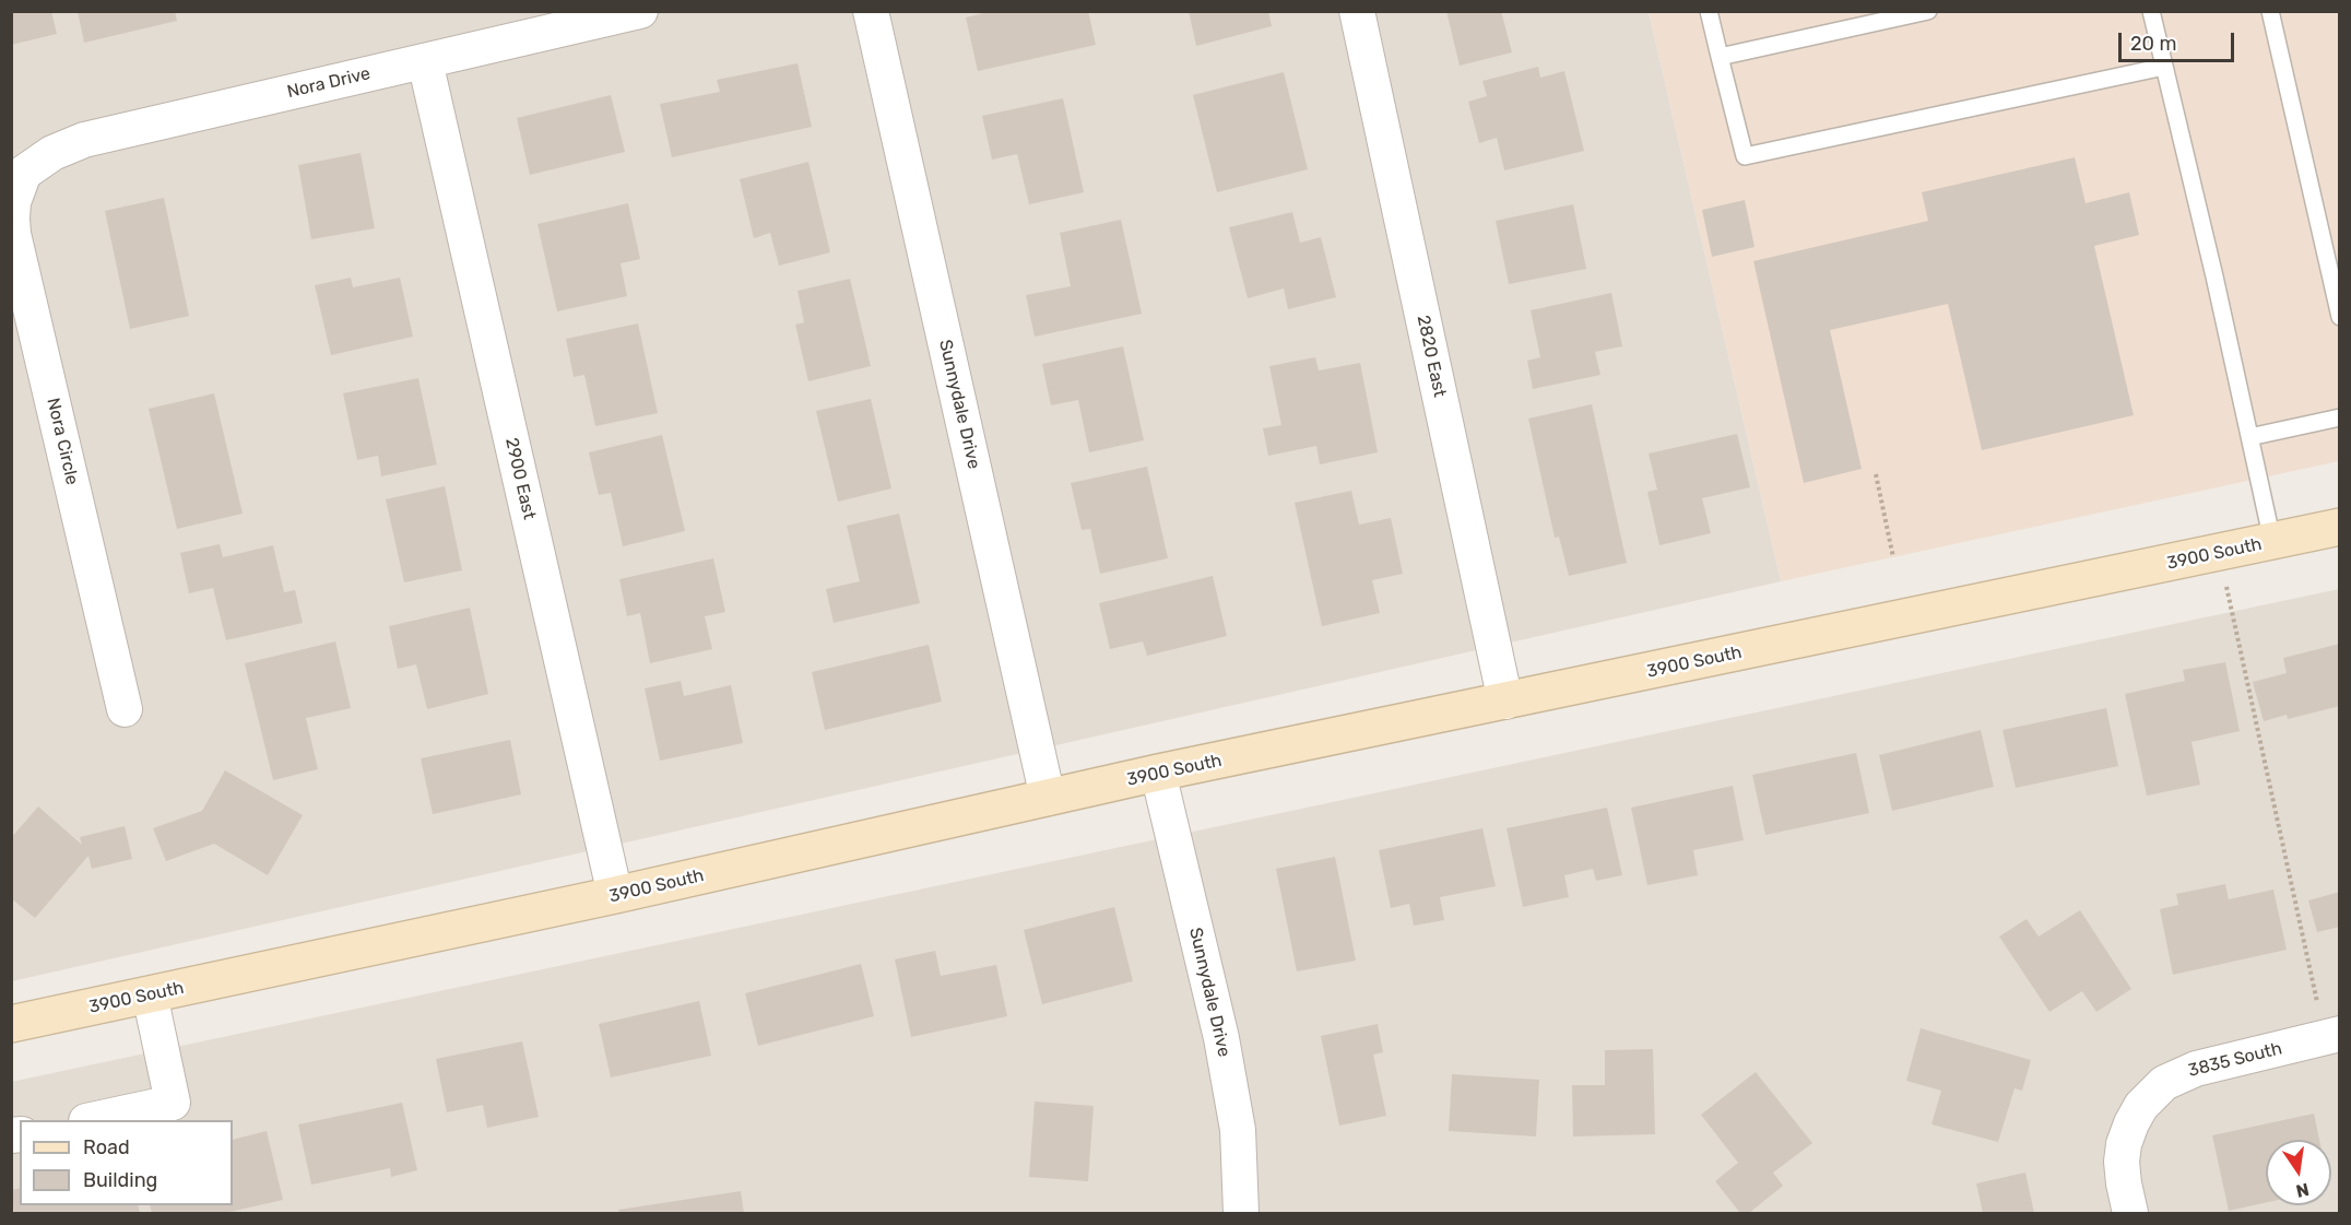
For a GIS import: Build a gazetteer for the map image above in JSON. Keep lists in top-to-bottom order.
{
  "streets": {
    "main road": ["3900 South"],
    "street": [
      "Nora Drive",
      "2820 East",
      "Sunnydale Drive",
      "Nora Circle",
      "2900 East",
      "3835 South"
    ]
  },
  "crossings": [
    ["Nora Drive", "Nora Circle"],
    ["Nora Drive", "2900 East"],
    ["2820 East", "3900 South"],
    ["Sunnydale Drive", "3900 South"],
    ["2900 East", "3900 South"]
  ],
  "legend": ["Road", "Building"],
  "scale_bar": "20 m",
  "north": "bottom"
}
